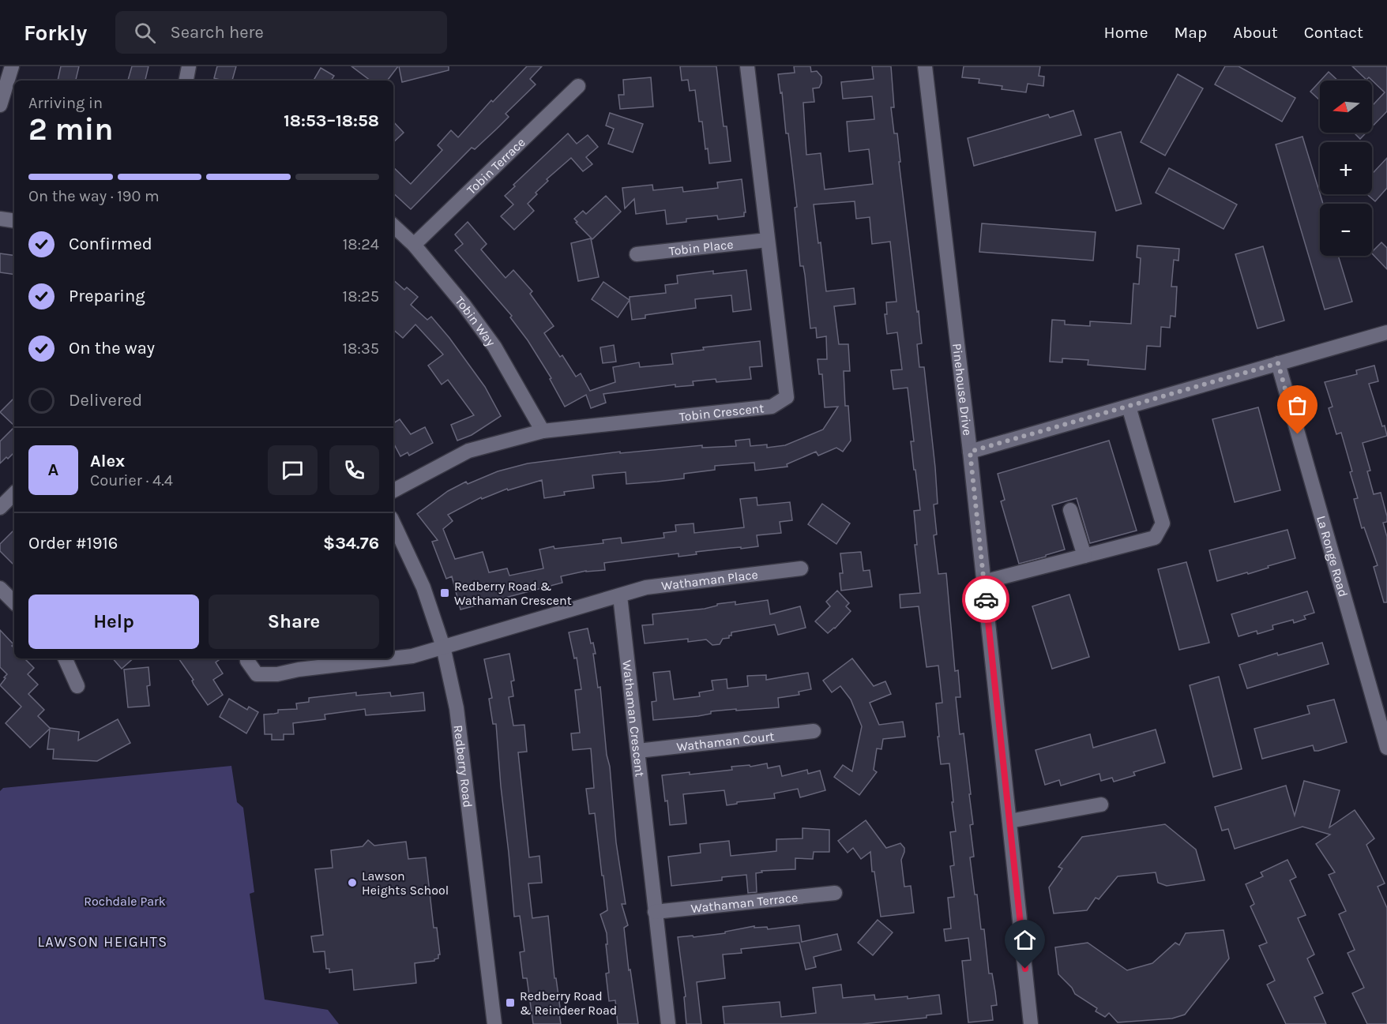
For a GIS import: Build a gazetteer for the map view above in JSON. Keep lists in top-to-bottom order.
{
  "streets": {
    "street": [
      "Tobin Terrace",
      "Tobin Place",
      "Tobin Way",
      "Pinehouse Drive",
      "Tobin Crescent",
      "La Ronge Road",
      "Wathaman Place",
      "Wathaman Crescent",
      "Wathaman Court",
      "Redberry Road",
      "Wathaman Terrace"
    ]
  },
  "crossings": [
    ["Tobin Terrace", "Tobin Way"],
    ["Tobin Place", "Tobin Crescent"],
    ["Tobin Way", "Tobin Crescent"],
    ["Wathaman Place", "Wathaman Crescent"],
    ["Wathaman Crescent", "Wathaman Court"],
    ["Wathaman Crescent", "Wathaman Terrace"]
  ],
  "districts": ["LAWSON HEIGHTS"],
  "parks": ["Rochdale Park"],
  "places": {
    "transit": ["Redberry Road & Wathaman Crescent", "Redberry Road & Reindeer Road"],
    "other": ["Lawson Heights School"]
  },
  "north": "left",
  "page": {
    "header": "Forkly",
    "search": "Search here",
    "nav": [
      "Home",
      "Map",
      "About",
      "Contact"
    ],
    "map_buttons": ["+", "−"],
    "heading": ["2 min", "Arriving in", "18:53–18:58"],
    "panel": [
      "Alex",
      "Courier · 4.4",
      "Order #1916",
      "$34.76"
    ],
    "bar": "On the way · 190 m",
    "list": [
      ["Confirmed", "18:24"],
      ["Preparing", "18:25"],
      ["On the way", "18:35"],
      "Delivered"
    ],
    "round": "A",
    "buttons": ["Help", "Share"]
  }
}
